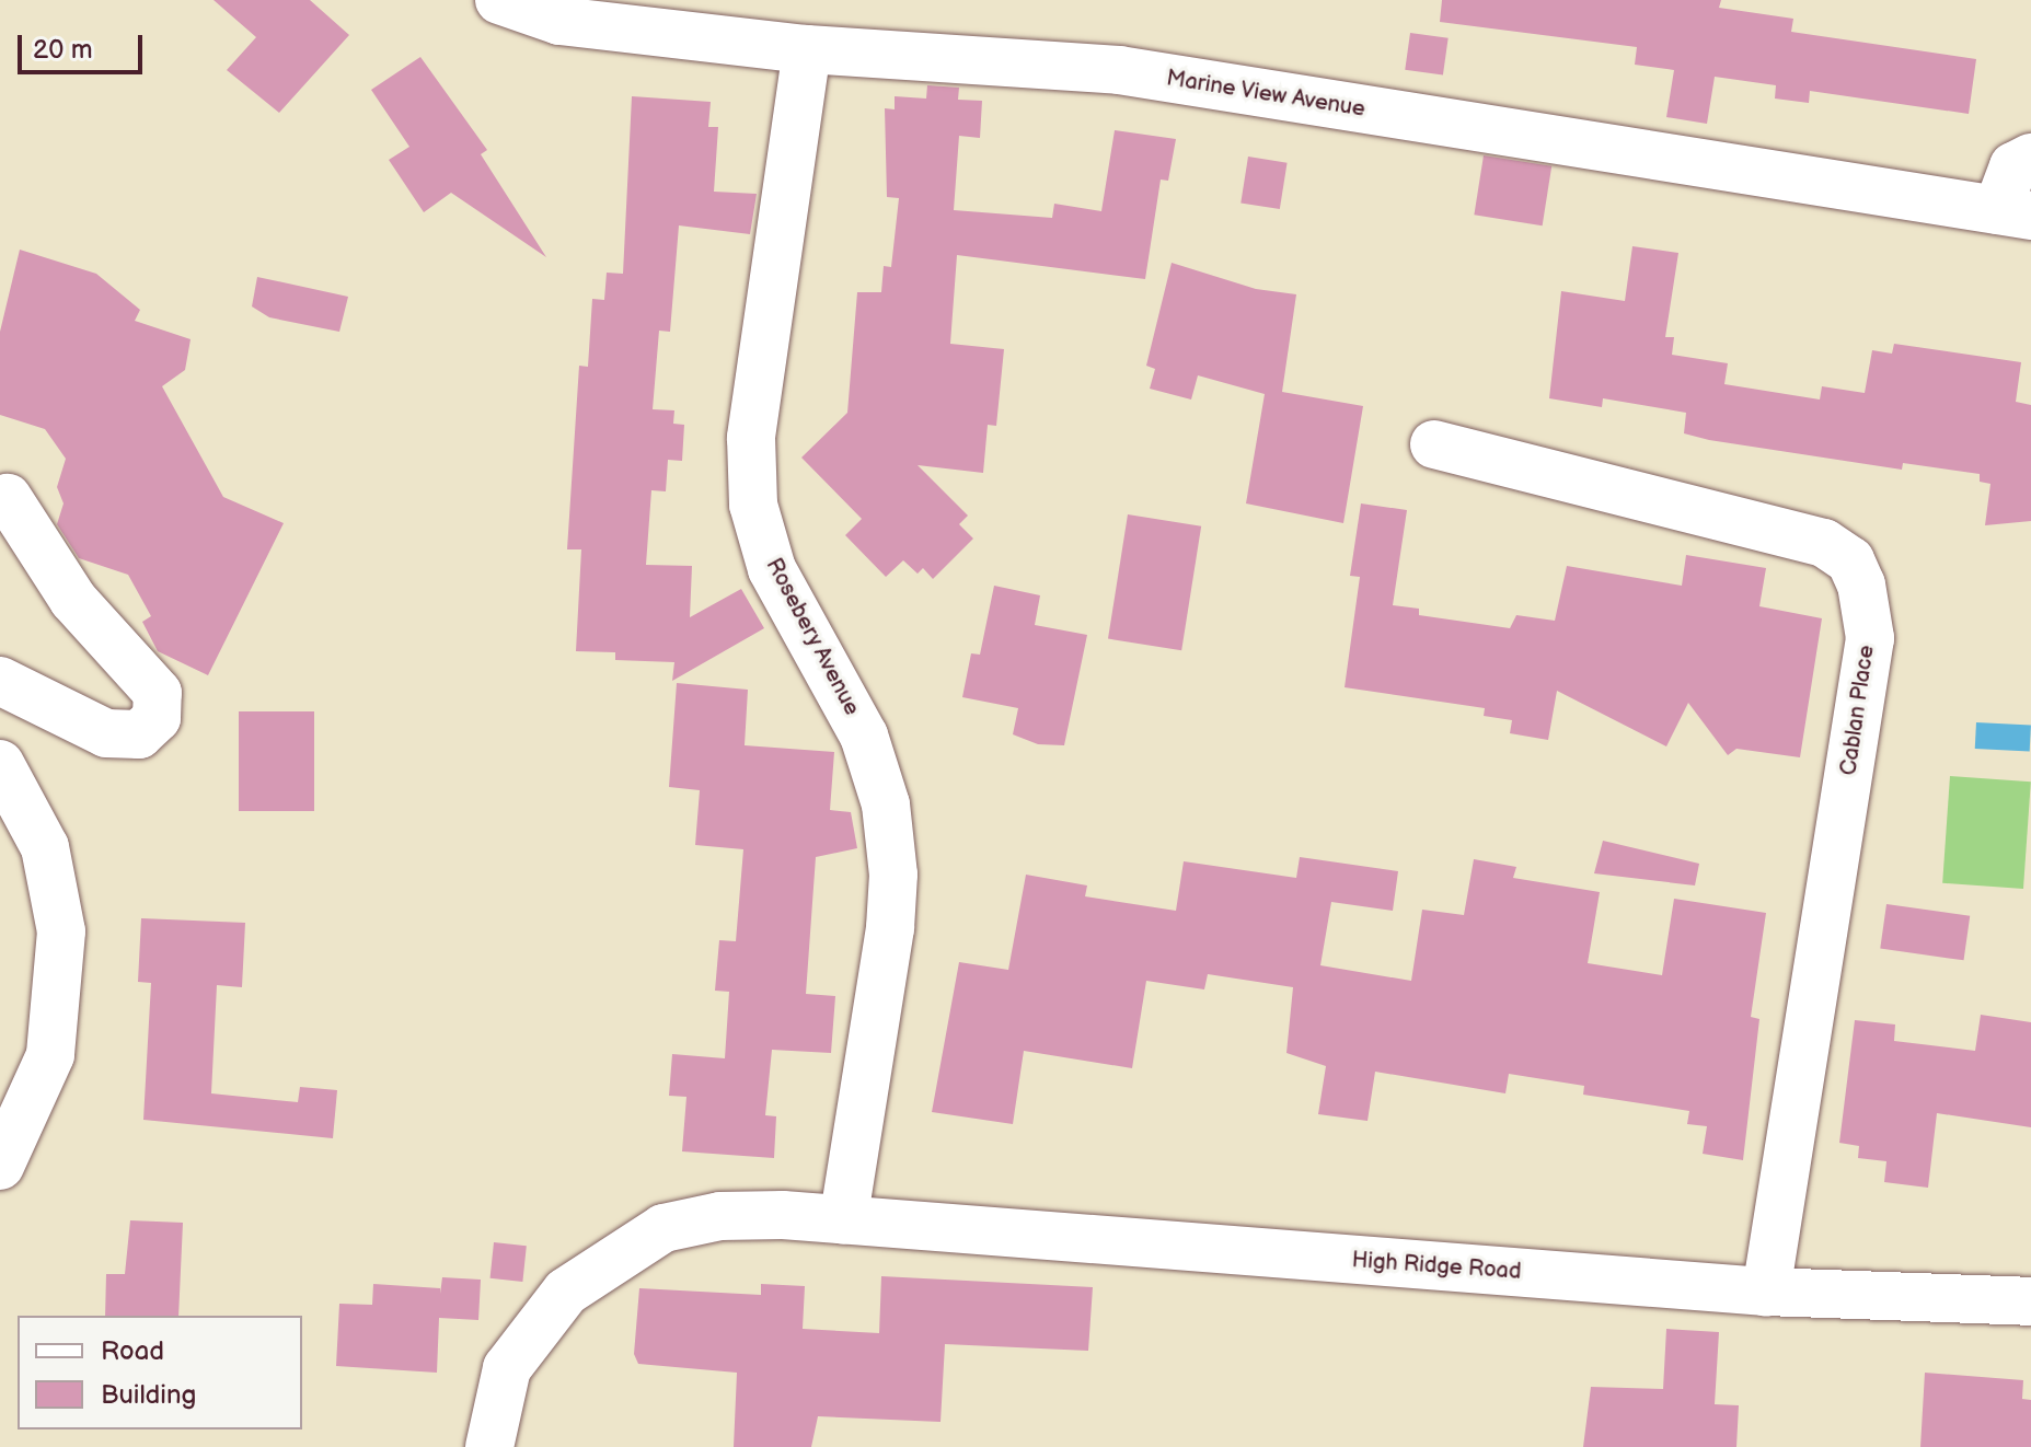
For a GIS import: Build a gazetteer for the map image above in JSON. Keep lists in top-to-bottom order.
{
  "streets": {
    "street": [
      "Marine View Avenue",
      "Rosebery Avenue",
      "Cablan Place",
      "High Ridge Road"
    ]
  },
  "crossings": [
    ["Marine View Avenue", "Rosebery Avenue"],
    ["Rosebery Avenue", "High Ridge Road"],
    ["Cablan Place", "High Ridge Road"]
  ],
  "legend": ["Road", "Building"],
  "scale_bar": "20 m"
}
